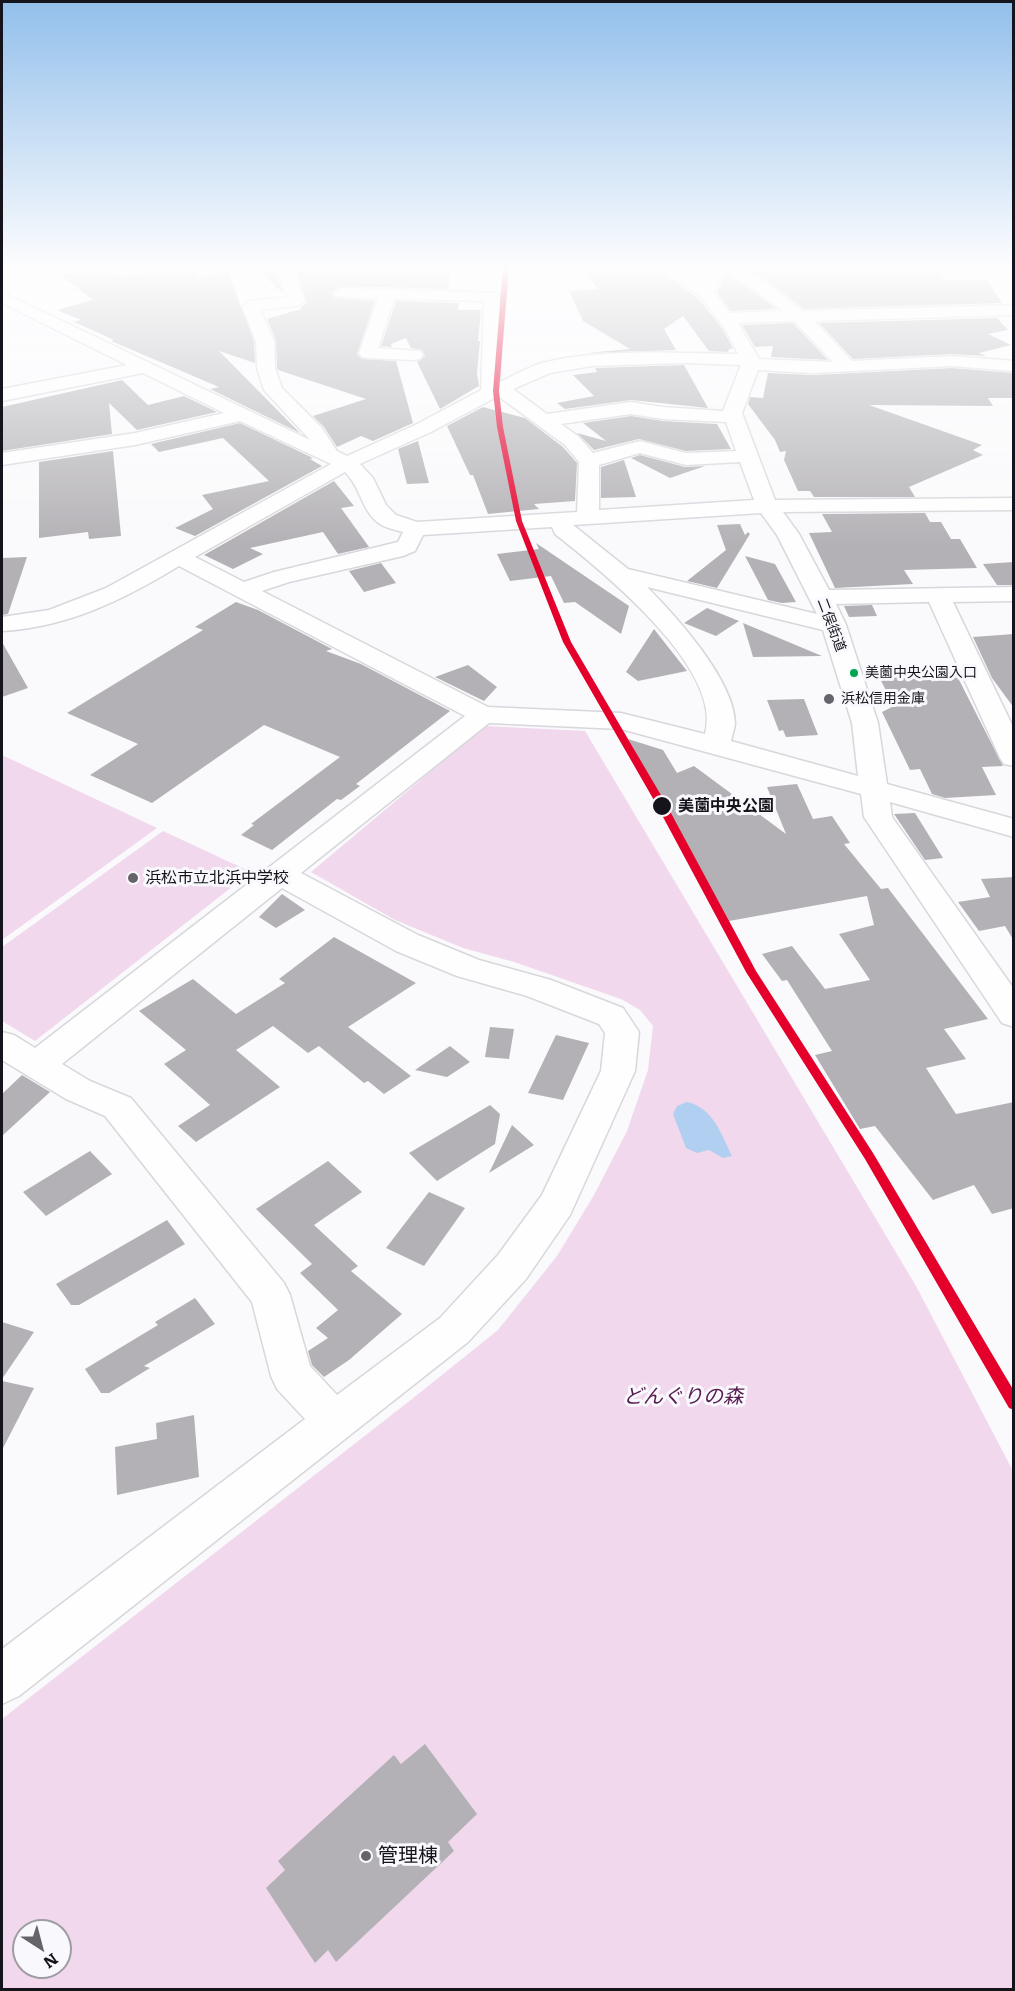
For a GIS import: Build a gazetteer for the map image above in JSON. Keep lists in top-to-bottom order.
{
  "streets": {
    "street": ["二俣街道"]
  },
  "parks": ["どんぐりの森"],
  "places": [
    "美薗中央公園入口",
    "浜松信用金庫",
    "美薗中央公園",
    "浜松市立北浜中学校",
    "管理棟"
  ],
  "north": "bottom right"
}
